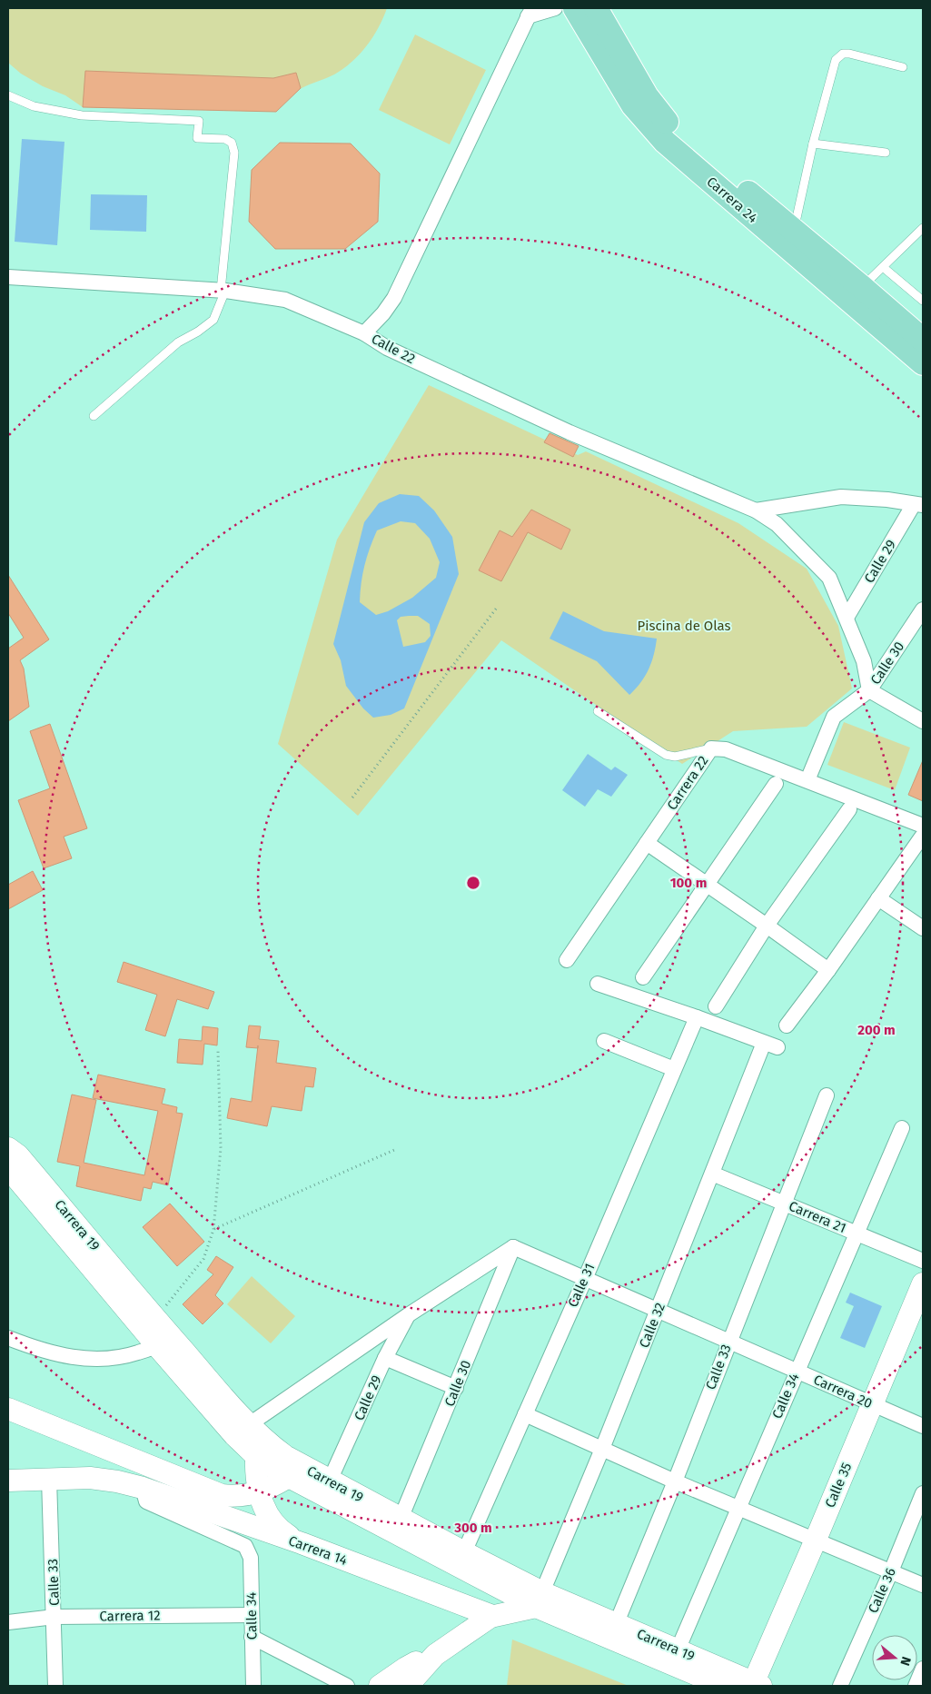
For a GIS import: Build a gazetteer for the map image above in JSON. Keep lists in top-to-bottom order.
{
  "streets": {
    "main road": ["Carrera 24"],
    "street": [
      "Calle 22",
      "Calle 29",
      "Calle 30",
      "Carrera 22",
      "Carrera 21",
      "Carrera 19",
      "Calle 31",
      "Calle 32",
      "Calle 33",
      "Carrera 20",
      "Calle 34",
      "Calle 35",
      "Carrera 14",
      "Calle 36",
      "Carrera 12"
    ]
  },
  "crossings": [
    ["Calle 22", "Calle 29"],
    ["Calle 22", "Calle 30"],
    ["Calle 29", "Carrera 19"],
    ["Calle 30", "Carrera 22"],
    ["Calle 30", "Carrera 19"],
    ["Calle 30", "Carrera 20"],
    ["Carrera 21", "Calle 32"],
    ["Carrera 21", "Calle 33"],
    ["Carrera 21", "Calle 34"],
    ["Carrera 19", "Calle 31"],
    ["Carrera 19", "Calle 32"],
    ["Carrera 19", "Calle 33"],
    ["Carrera 19", "Calle 34"],
    ["Carrera 19", "Calle 35"],
    ["Calle 31", "Calle 32"],
    ["Calle 31", "Carrera 20"],
    ["Calle 32", "Carrera 20"],
    ["Calle 33", "Carrera 20"],
    ["Calle 33", "Carrera 14"],
    ["Calle 33", "Carrera 12"],
    ["Carrera 20", "Calle 34"],
    ["Carrera 20", "Calle 35"],
    ["Calle 34", "Carrera 14"],
    ["Calle 34", "Carrera 12"]
  ],
  "parks": ["Piscina de Olas"],
  "north": "right",
  "rings": ["100 m", "200 m", "300 m"]
}
